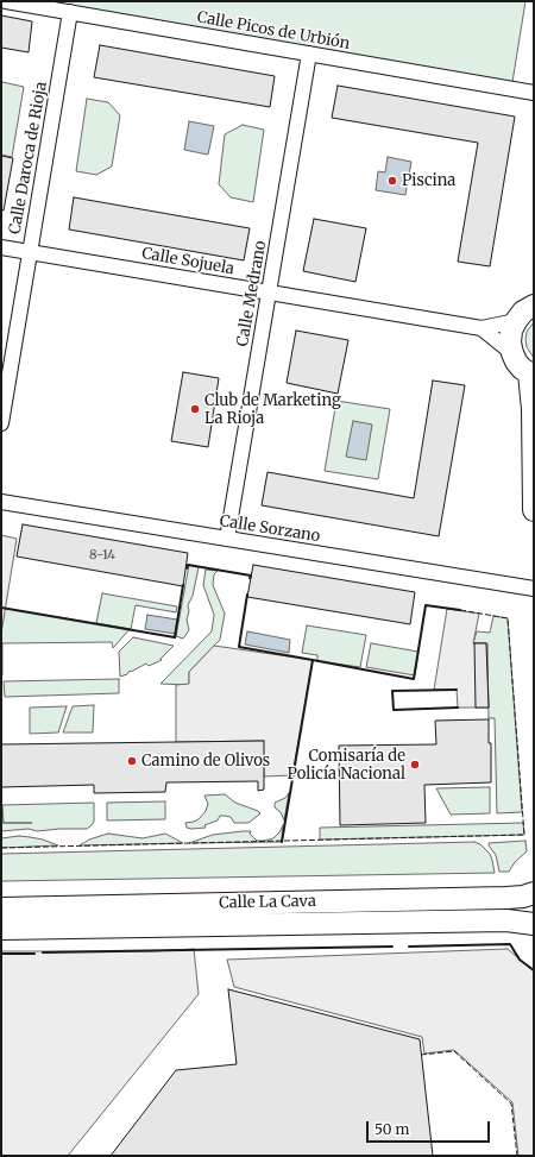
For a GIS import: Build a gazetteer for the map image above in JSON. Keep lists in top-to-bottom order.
{
  "streets": {
    "main road": ["Calle La Cava"],
    "street": [
      "Calle Picos de Urbión",
      "Calle Daroca de Rioja",
      "Calle Sojuela",
      "Calle Medrano",
      "Calle Sorzano"
    ]
  },
  "crossings": [
    ["Calle Picos de Urbión", "Calle Daroca de Rioja"],
    ["Calle Picos de Urbión", "Calle Medrano"],
    ["Calle Daroca de Rioja", "Calle Sojuela"],
    ["Calle Sojuela", "Calle Medrano"],
    ["Calle Medrano", "Calle Sorzano"]
  ],
  "places": [
    "Piscina",
    "Club de Marketing La Rioja",
    "Camino de Olivos",
    "Comisaría de Policía Nacional"
  ],
  "house_numbers": ["8-14"],
  "scale_bar": "50 m"
}
